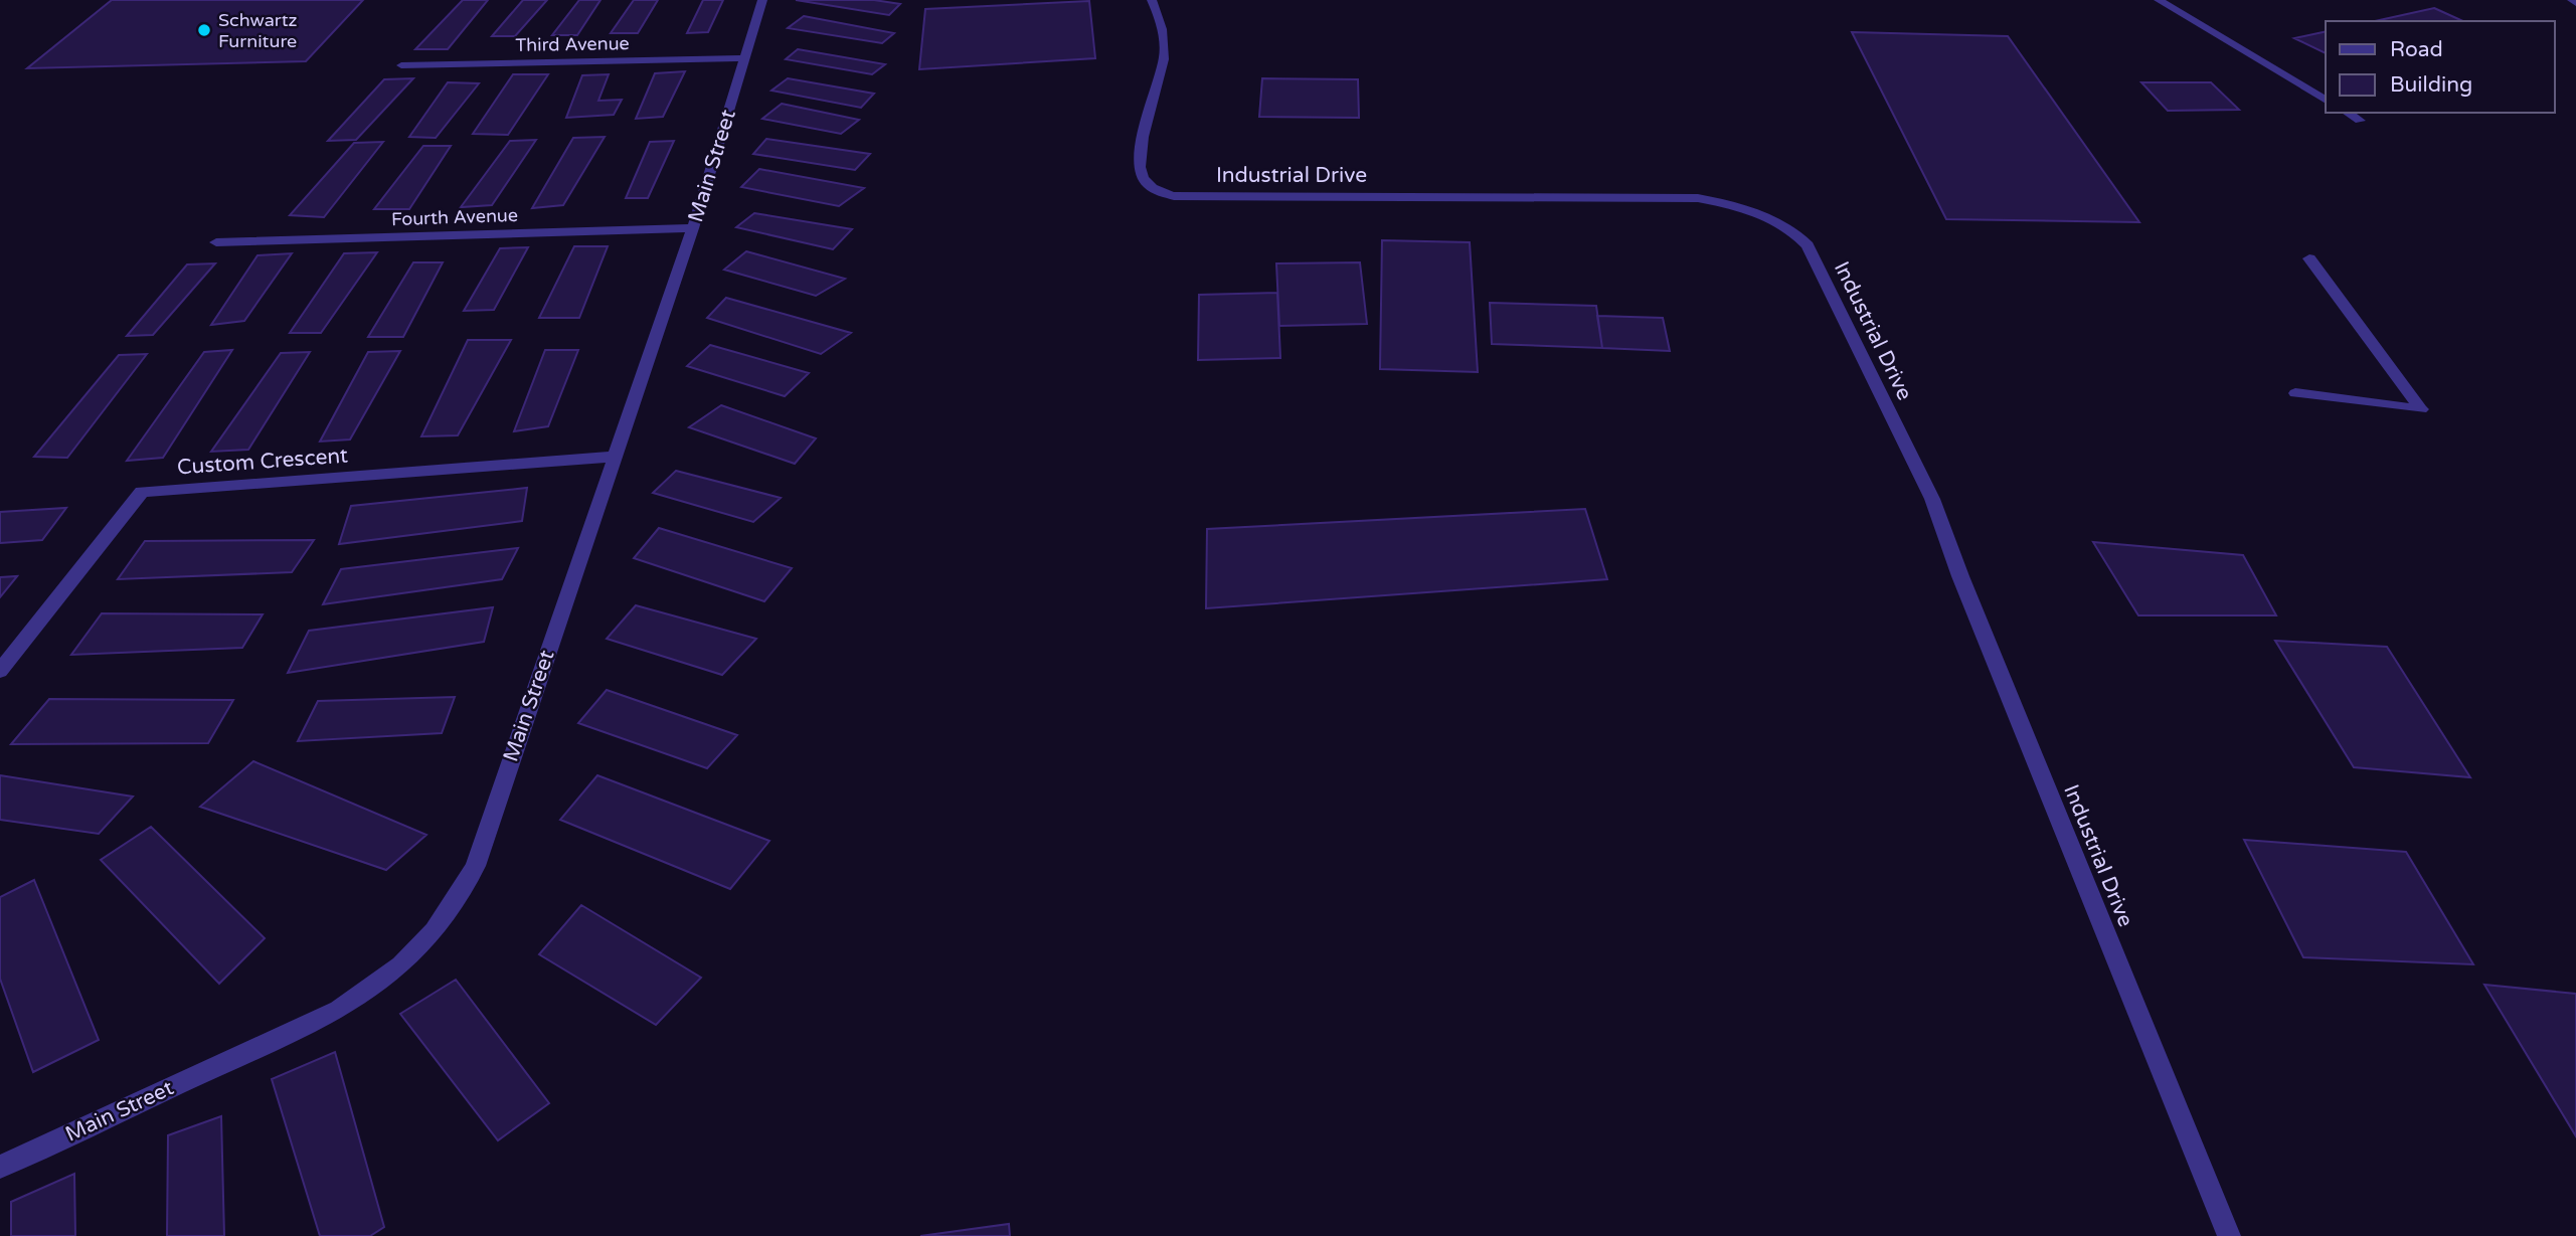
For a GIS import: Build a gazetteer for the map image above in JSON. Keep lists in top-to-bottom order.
{
  "streets": {
    "street": [
      "Third Avenue",
      "Main Street",
      "Industrial Drive",
      "Fourth Avenue",
      "Custom Crescent"
    ]
  },
  "crossings": [
    ["Third Avenue", "Main Street"],
    ["Main Street", "Fourth Avenue"],
    ["Main Street", "Custom Crescent"]
  ],
  "places": ["Schwartz Furniture"],
  "legend": ["Road", "Building"]
}
